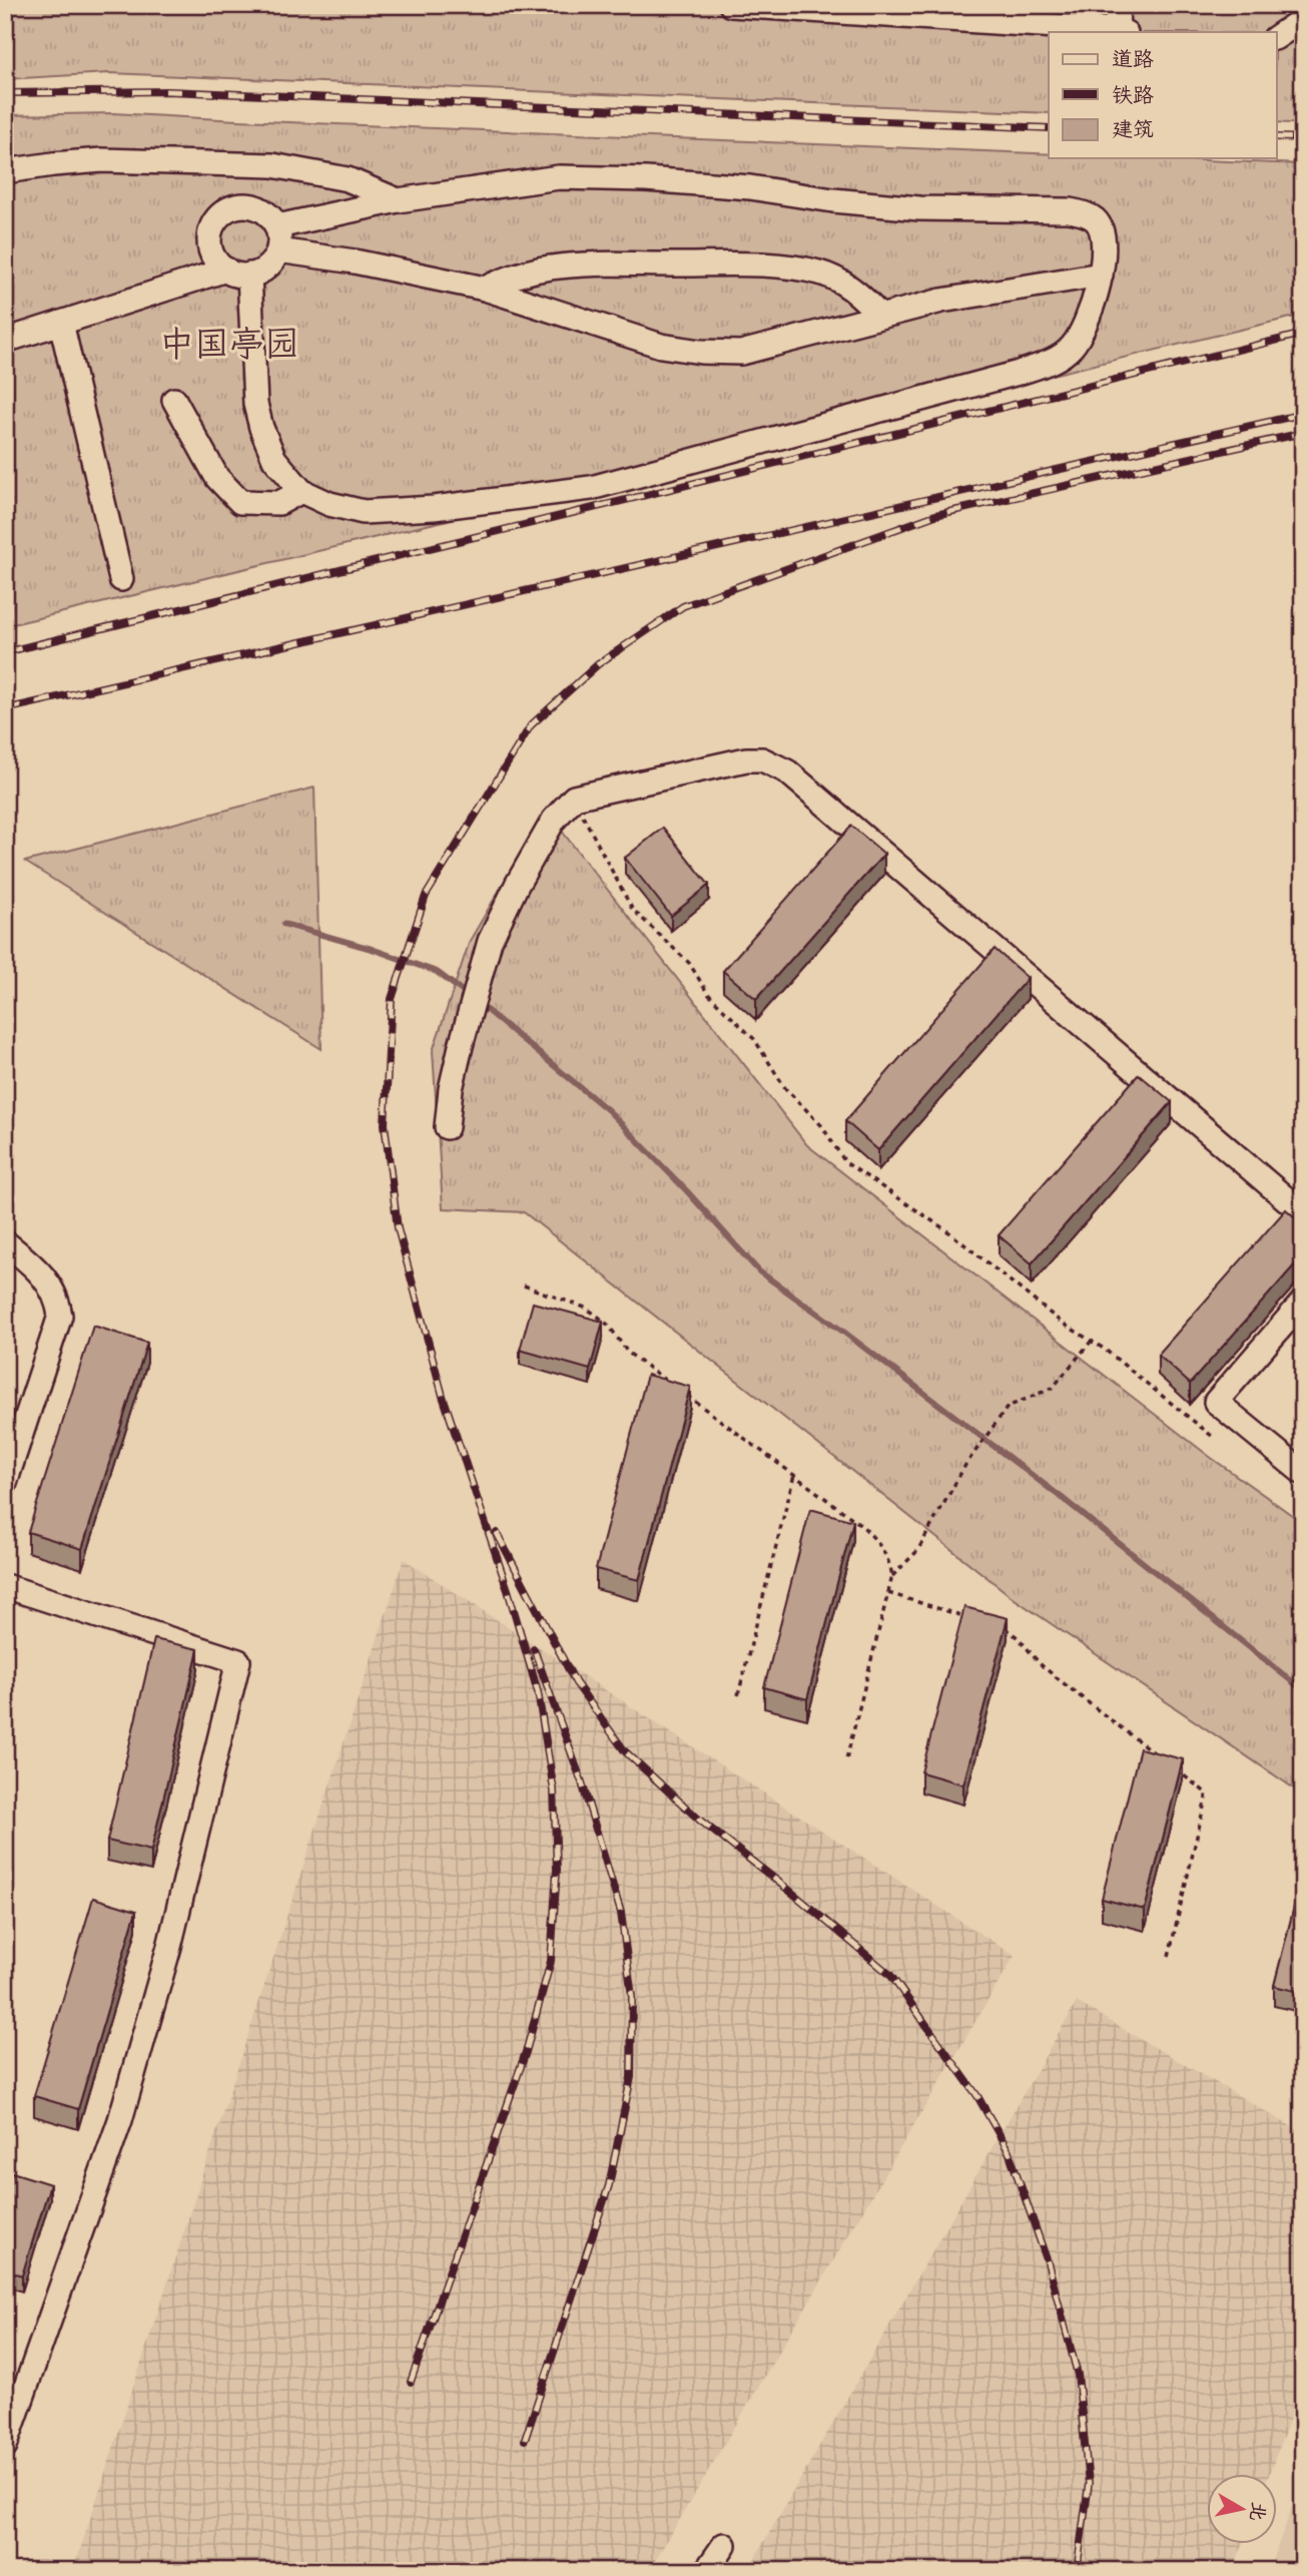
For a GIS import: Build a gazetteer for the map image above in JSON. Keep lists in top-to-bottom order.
{
  "parks": ["中国亭园"],
  "legend": ["道路", "铁路", "建筑"],
  "north": "right"
}
